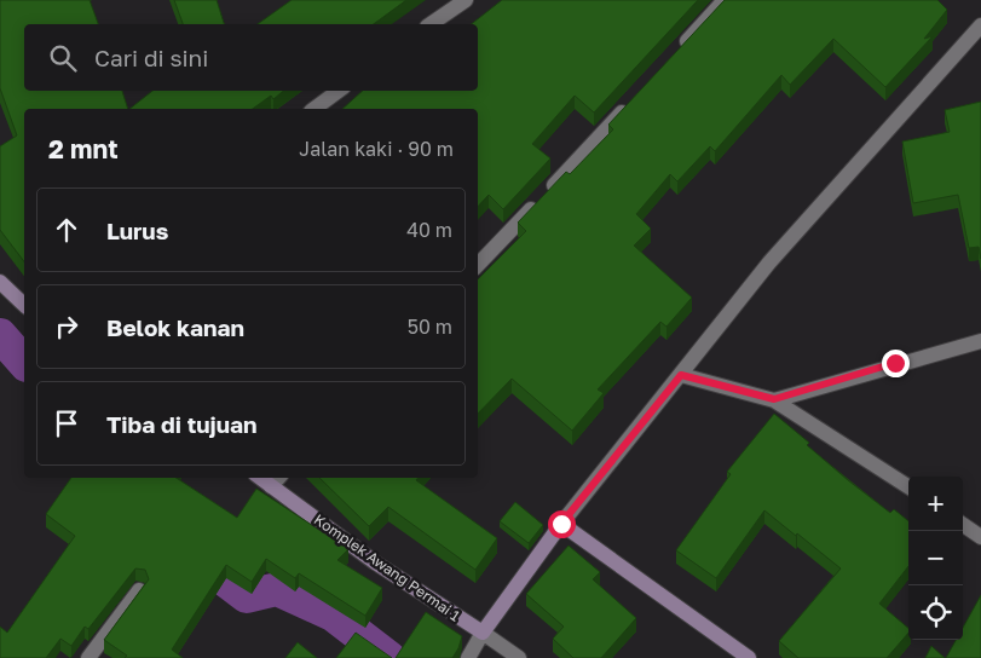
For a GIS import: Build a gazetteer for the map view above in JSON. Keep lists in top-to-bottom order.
{
  "streets": {
    "street": ["Komplek Awang Permai 1"]
  },
  "page": {
    "search": "Cari di sini",
    "heading": ["2 mnt", "Jalan kaki · 90 m"],
    "list": [
      ["Lurus", "40 m"],
      ["Belok kanan", "50 m"],
      "Tiba di tujuan"
    ],
    "map_buttons": ["+", "−"]
  }
}
